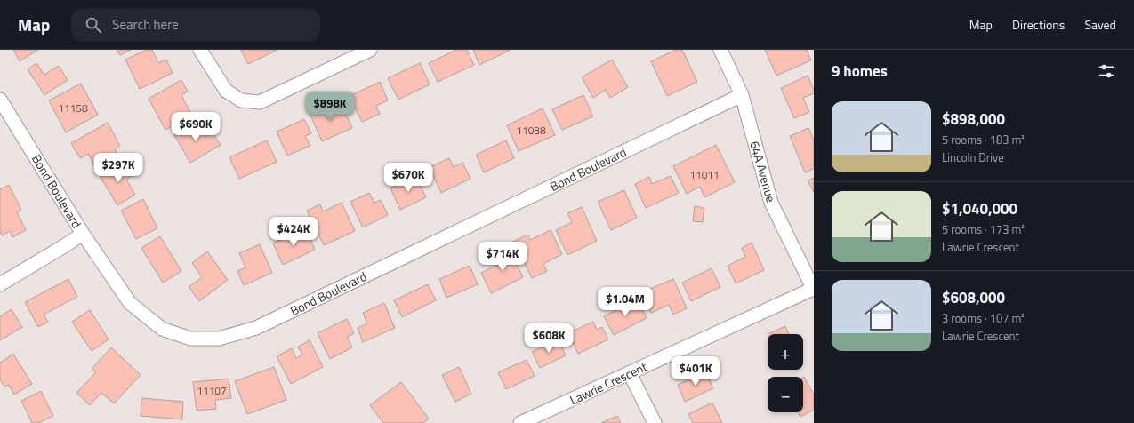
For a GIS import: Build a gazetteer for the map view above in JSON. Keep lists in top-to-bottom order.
{
  "streets": {
    "street": ["Bond Boulevard", "64A Avenue", "Lawrie Crescent"]
  },
  "crossings": [
    ["Bond Boulevard", "64A Avenue"],
    ["64A Avenue", "Lawrie Crescent"]
  ],
  "house_numbers": [
    "11158",
    "11038",
    "11011",
    "11107"
  ],
  "page": {
    "header": "Map",
    "search": "Search here",
    "nav": ["Map", "Directions", "Saved"],
    "heading": "9 homes",
    "price": [
      "$898K",
      "$690K",
      "$297K",
      "$670K",
      "$424K",
      "$714K",
      "$1.04M",
      "$608K",
      "$401K"
    ],
    "list": [
      {
        "name": "$898,000",
        "note": "5 rooms · 183 m² · Lincoln Drive"
      },
      {
        "name": "$1,040,000",
        "note": "5 rooms · 173 m² · Lawrie Crescent"
      },
      {
        "name": "$608,000",
        "note": "3 rooms · 107 m² · Lawrie Crescent"
      }
    ],
    "map_buttons": ["+", "−"]
  }
}
